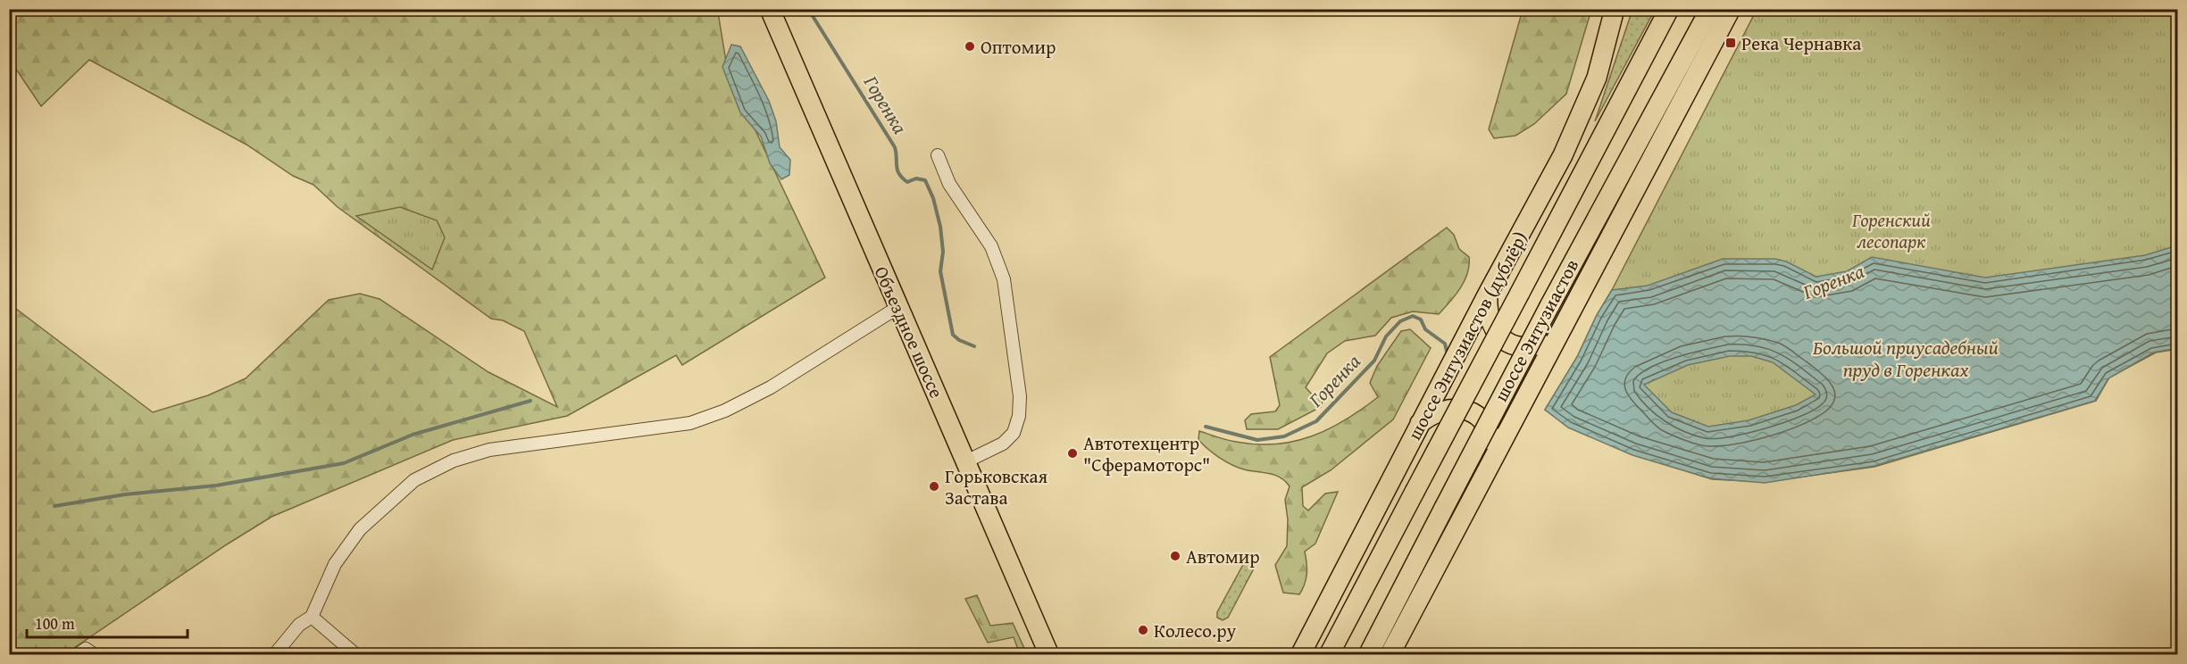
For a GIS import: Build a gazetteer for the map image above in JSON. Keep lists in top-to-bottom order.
{
  "streets": {
    "main road": ["шоссе Энтузиастов", "Объездное шоссе", "шоссе Энтузиастов (дублёр)"]
  },
  "water": ["Горенка", "Большой приусадебный пруд в Горенках"],
  "parks": ["Горенский лесопарк"],
  "places": {
    "transit": ["Река Чернавка"],
    "other": [
      "Оптомир",
      "Автотехцентр \"Сферамоторс\"",
      "Горьковская Застава",
      "Автомир",
      "Колесо.ру"
    ]
  },
  "scale_bar": "100 m"
}
